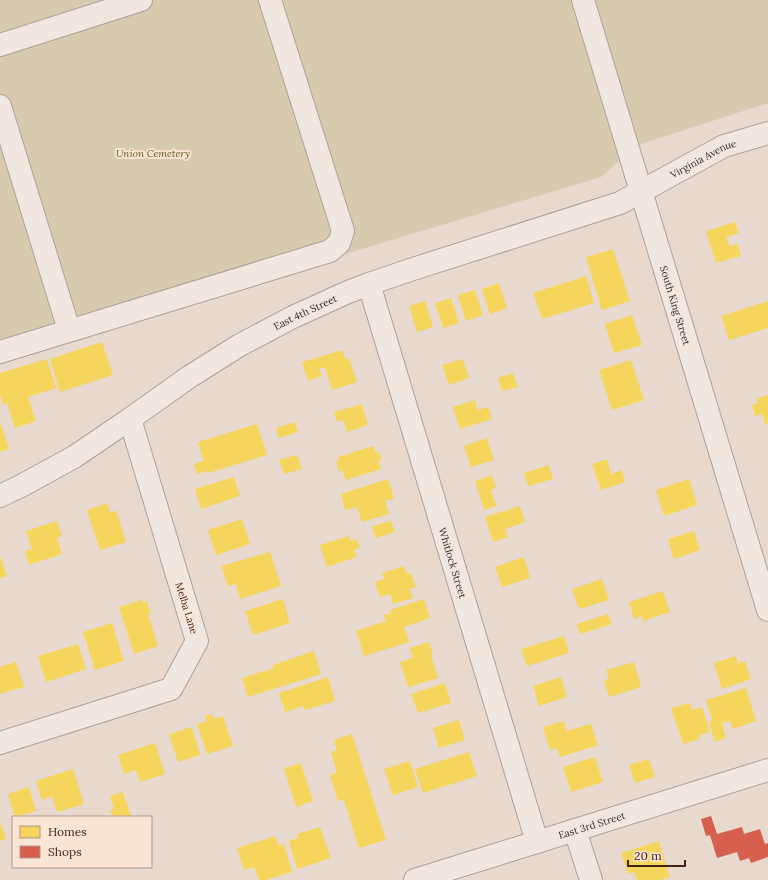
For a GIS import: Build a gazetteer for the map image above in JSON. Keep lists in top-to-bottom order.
{
  "streets": {
    "street": [
      "Virginia Avenue",
      "South King Street",
      "East 4th Street",
      "Whitlock Street",
      "Melba Lane",
      "East 3rd Street"
    ]
  },
  "crossings": [
    ["Virginia Avenue", "South King Street"],
    ["Virginia Avenue", "East 4th Street"],
    ["South King Street", "East 4th Street"],
    ["East 4th Street", "Whitlock Street"],
    ["East 4th Street", "Melba Lane"],
    ["Whitlock Street", "East 3rd Street"]
  ],
  "parks": ["Union Cemetery"],
  "legend": ["Homes", "Shops"],
  "scale_bar": "20 m"
}
